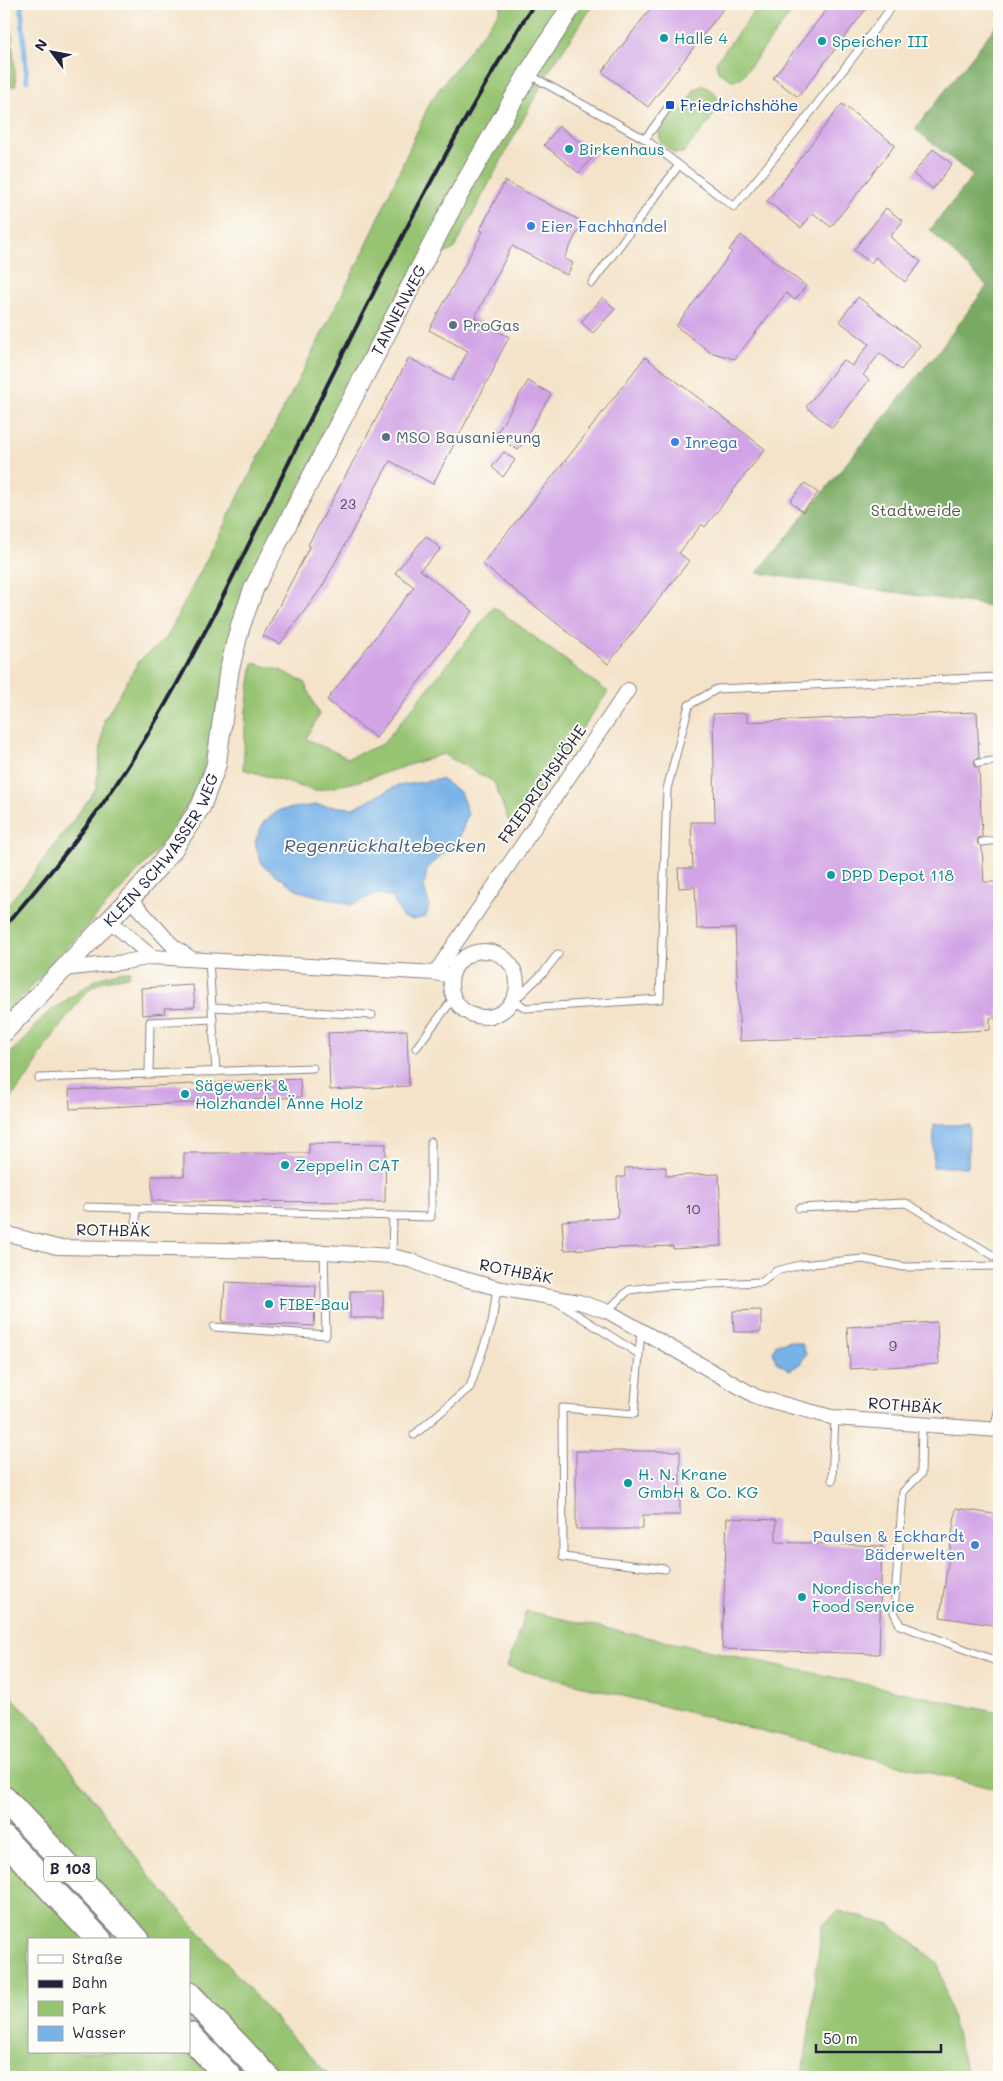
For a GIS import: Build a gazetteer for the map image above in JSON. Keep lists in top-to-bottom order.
{
  "streets": {
    "highway": ["B 103"],
    "street": [
      "TANNENWEG",
      "FRIEDRICHSHÖHE",
      "KLEIN SCHWASSER WEG",
      "ROTHBÄK"
    ]
  },
  "crossings": [
    ["TANNENWEG", "KLEIN SCHWASSER WEG"]
  ],
  "water": ["Regenrückhaltebecken"],
  "parks": ["Stadtweide"],
  "places": {
    "other": [
      "Halle 4",
      "Speicher III",
      "Birkenhaus",
      "Eier Fachhandel",
      "ProGas",
      "MSO Bausanierung",
      "Inrega",
      "DPD Depot 118",
      "Sägewerk & Holzhandel Änne Holz",
      "Zeppelin CAT",
      "FIBE-Bau",
      "H. N. Krane GmbH & Co. KG",
      "Paulsen & Eckhardt Bäderwelten",
      "Nordischer Food Service"
    ],
    "transit": ["Friedrichshöhe"]
  },
  "house_numbers": ["23", "10", "9"],
  "legend": [
    "Straße",
    "Bahn",
    "Park",
    "Wasser"
  ],
  "scale_bar": "50 m",
  "north": "top left"
}
